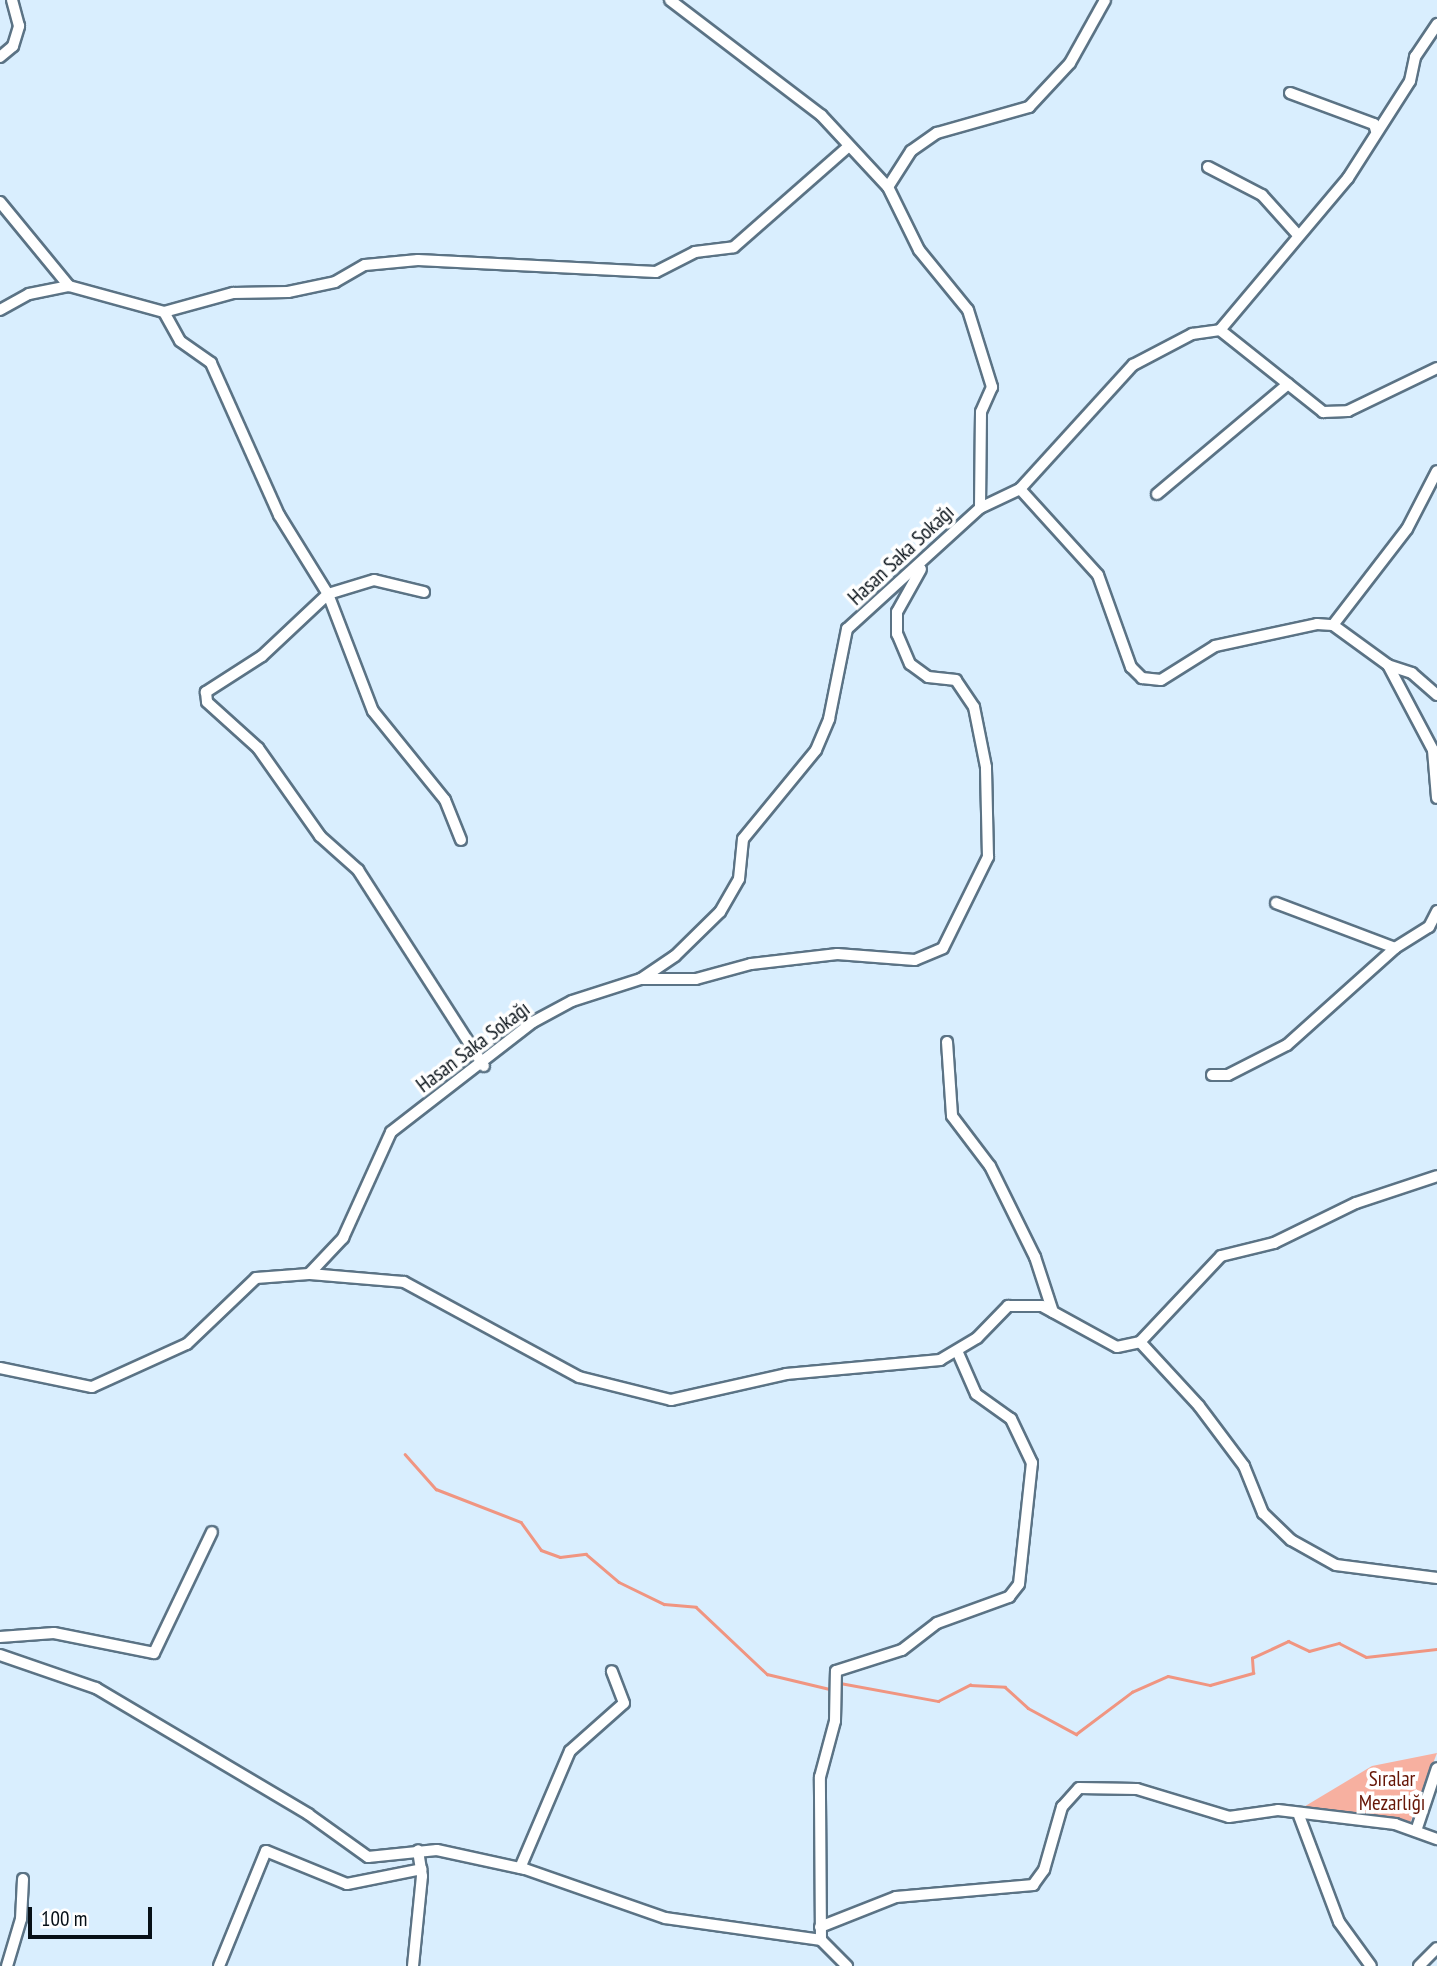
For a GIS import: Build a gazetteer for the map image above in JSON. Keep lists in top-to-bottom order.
{
  "streets": {
    "street": ["Hasan Saka Sokağı"]
  },
  "parks": ["Sıralar Mezarlığı"],
  "scale_bar": "100 m"
}
